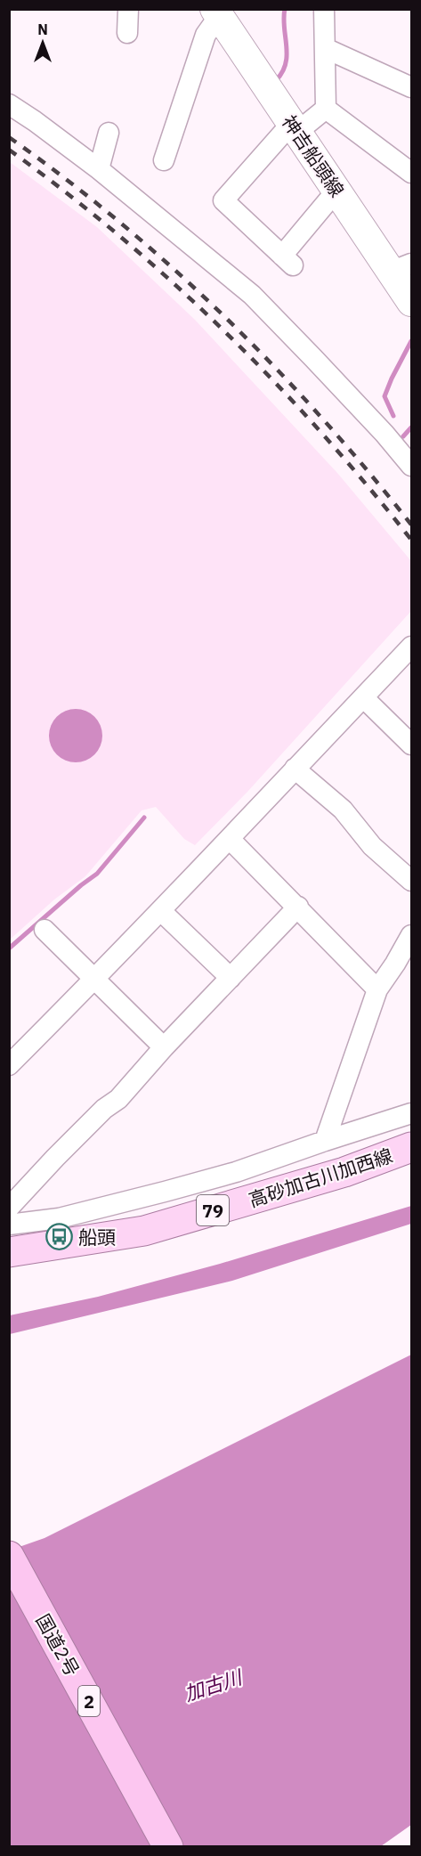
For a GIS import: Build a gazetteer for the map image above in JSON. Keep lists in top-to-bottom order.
{
  "streets": {
    "highway": ["国道2号", "2"],
    "main road": ["神吉船頭線", "高砂加古川加西線", "79"]
  },
  "water": ["加古川"],
  "places": {
    "bus stop": ["船頭"]
  },
  "north": "top"
}
